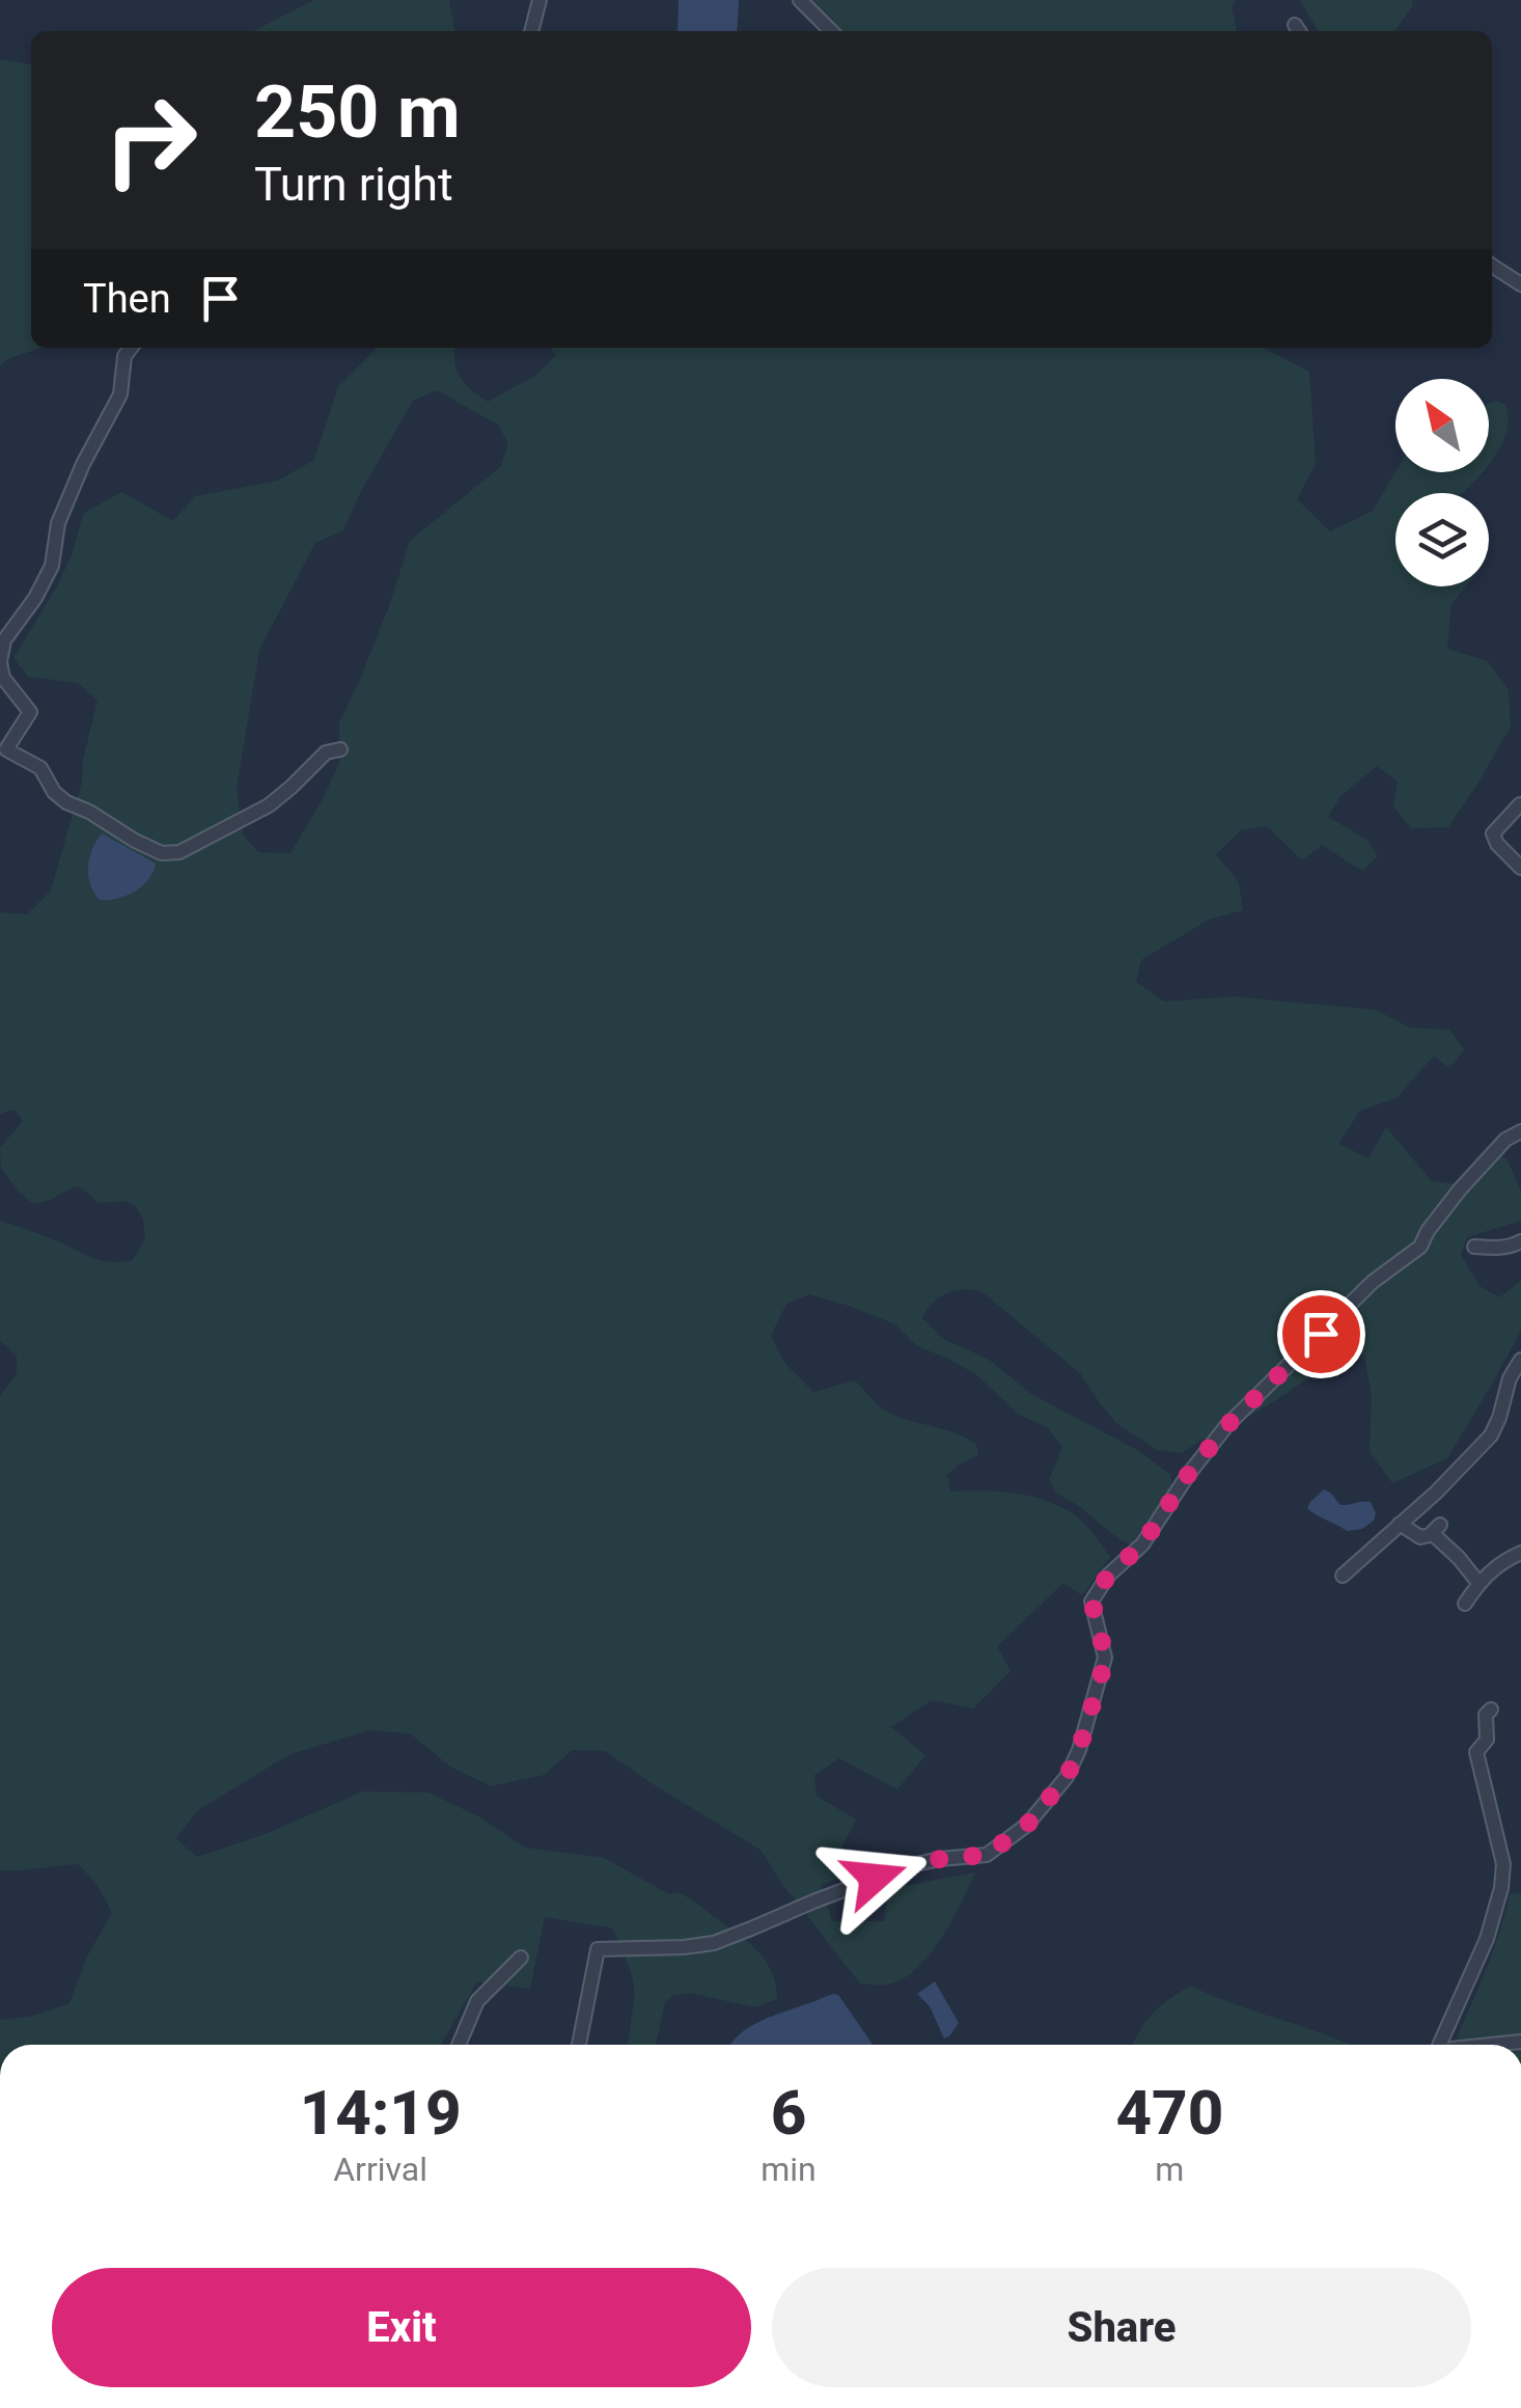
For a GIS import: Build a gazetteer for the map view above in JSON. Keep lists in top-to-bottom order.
{
  "north": "top left",
  "page": {
    "turn": ["250 m", "Turn right"],
    "then": "Then",
    "eta": [
      "14:19",
      "Arrival",
      "6",
      "min",
      "470",
      "m"
    ],
    "buttons": ["Exit", "Share"]
  }
}
